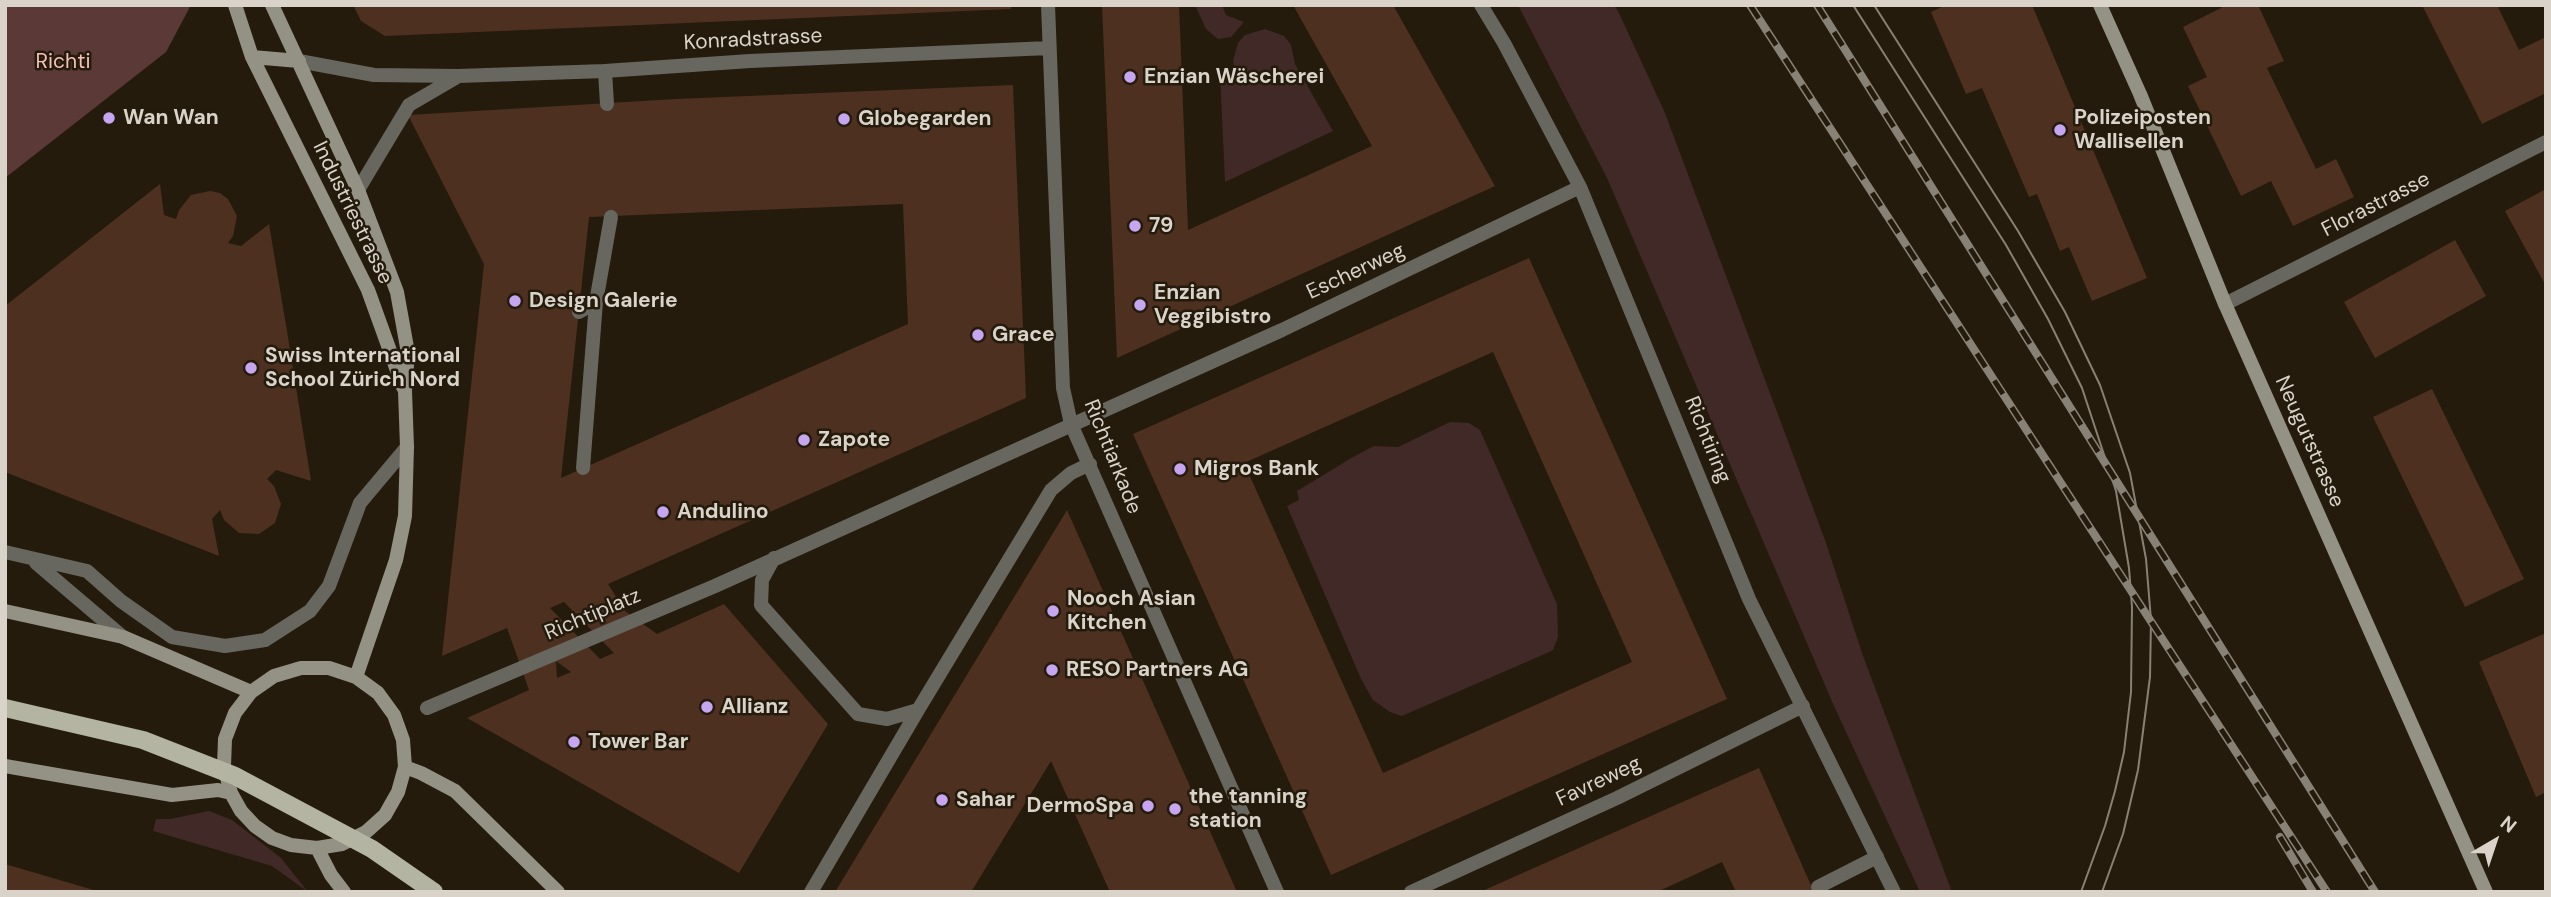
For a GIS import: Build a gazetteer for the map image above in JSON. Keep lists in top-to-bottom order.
{
  "streets": {
    "street": [
      "Konradstrasse",
      "Florastrasse",
      "Industriestrasse",
      "Escherweg",
      "Richtiring",
      "Neugutstrasse",
      "Richtiarkade",
      "Richtiplatz",
      "Favreweg"
    ]
  },
  "crossings": [
    ["Konradstrasse", "Industriestrasse"],
    ["Konradstrasse", "Richtiarkade"],
    ["Florastrasse", "Neugutstrasse"],
    ["Escherweg", "Richtiring"],
    ["Escherweg", "Richtiarkade"],
    ["Escherweg", "Richtiplatz"],
    ["Richtiring", "Favreweg"],
    ["Richtiarkade", "Richtiplatz"]
  ],
  "parks": ["Richti"],
  "places": [
    "Enzian Wäscherei",
    "Wan Wan",
    "Globegarden",
    "Polizeiposten Wallisellen",
    "79",
    "Design Galerie",
    "Enzian Veggibistro",
    "Grace",
    "Swiss International School Zürich Nord",
    "Zapote",
    "Migros Bank",
    "Andulino",
    "Nooch Asian Kitchen",
    "RESO Partners AG",
    "Allianz",
    "Tower Bar",
    "Sahar",
    "DermoSpa",
    "the tanning station"
  ],
  "north": "top right"
}
